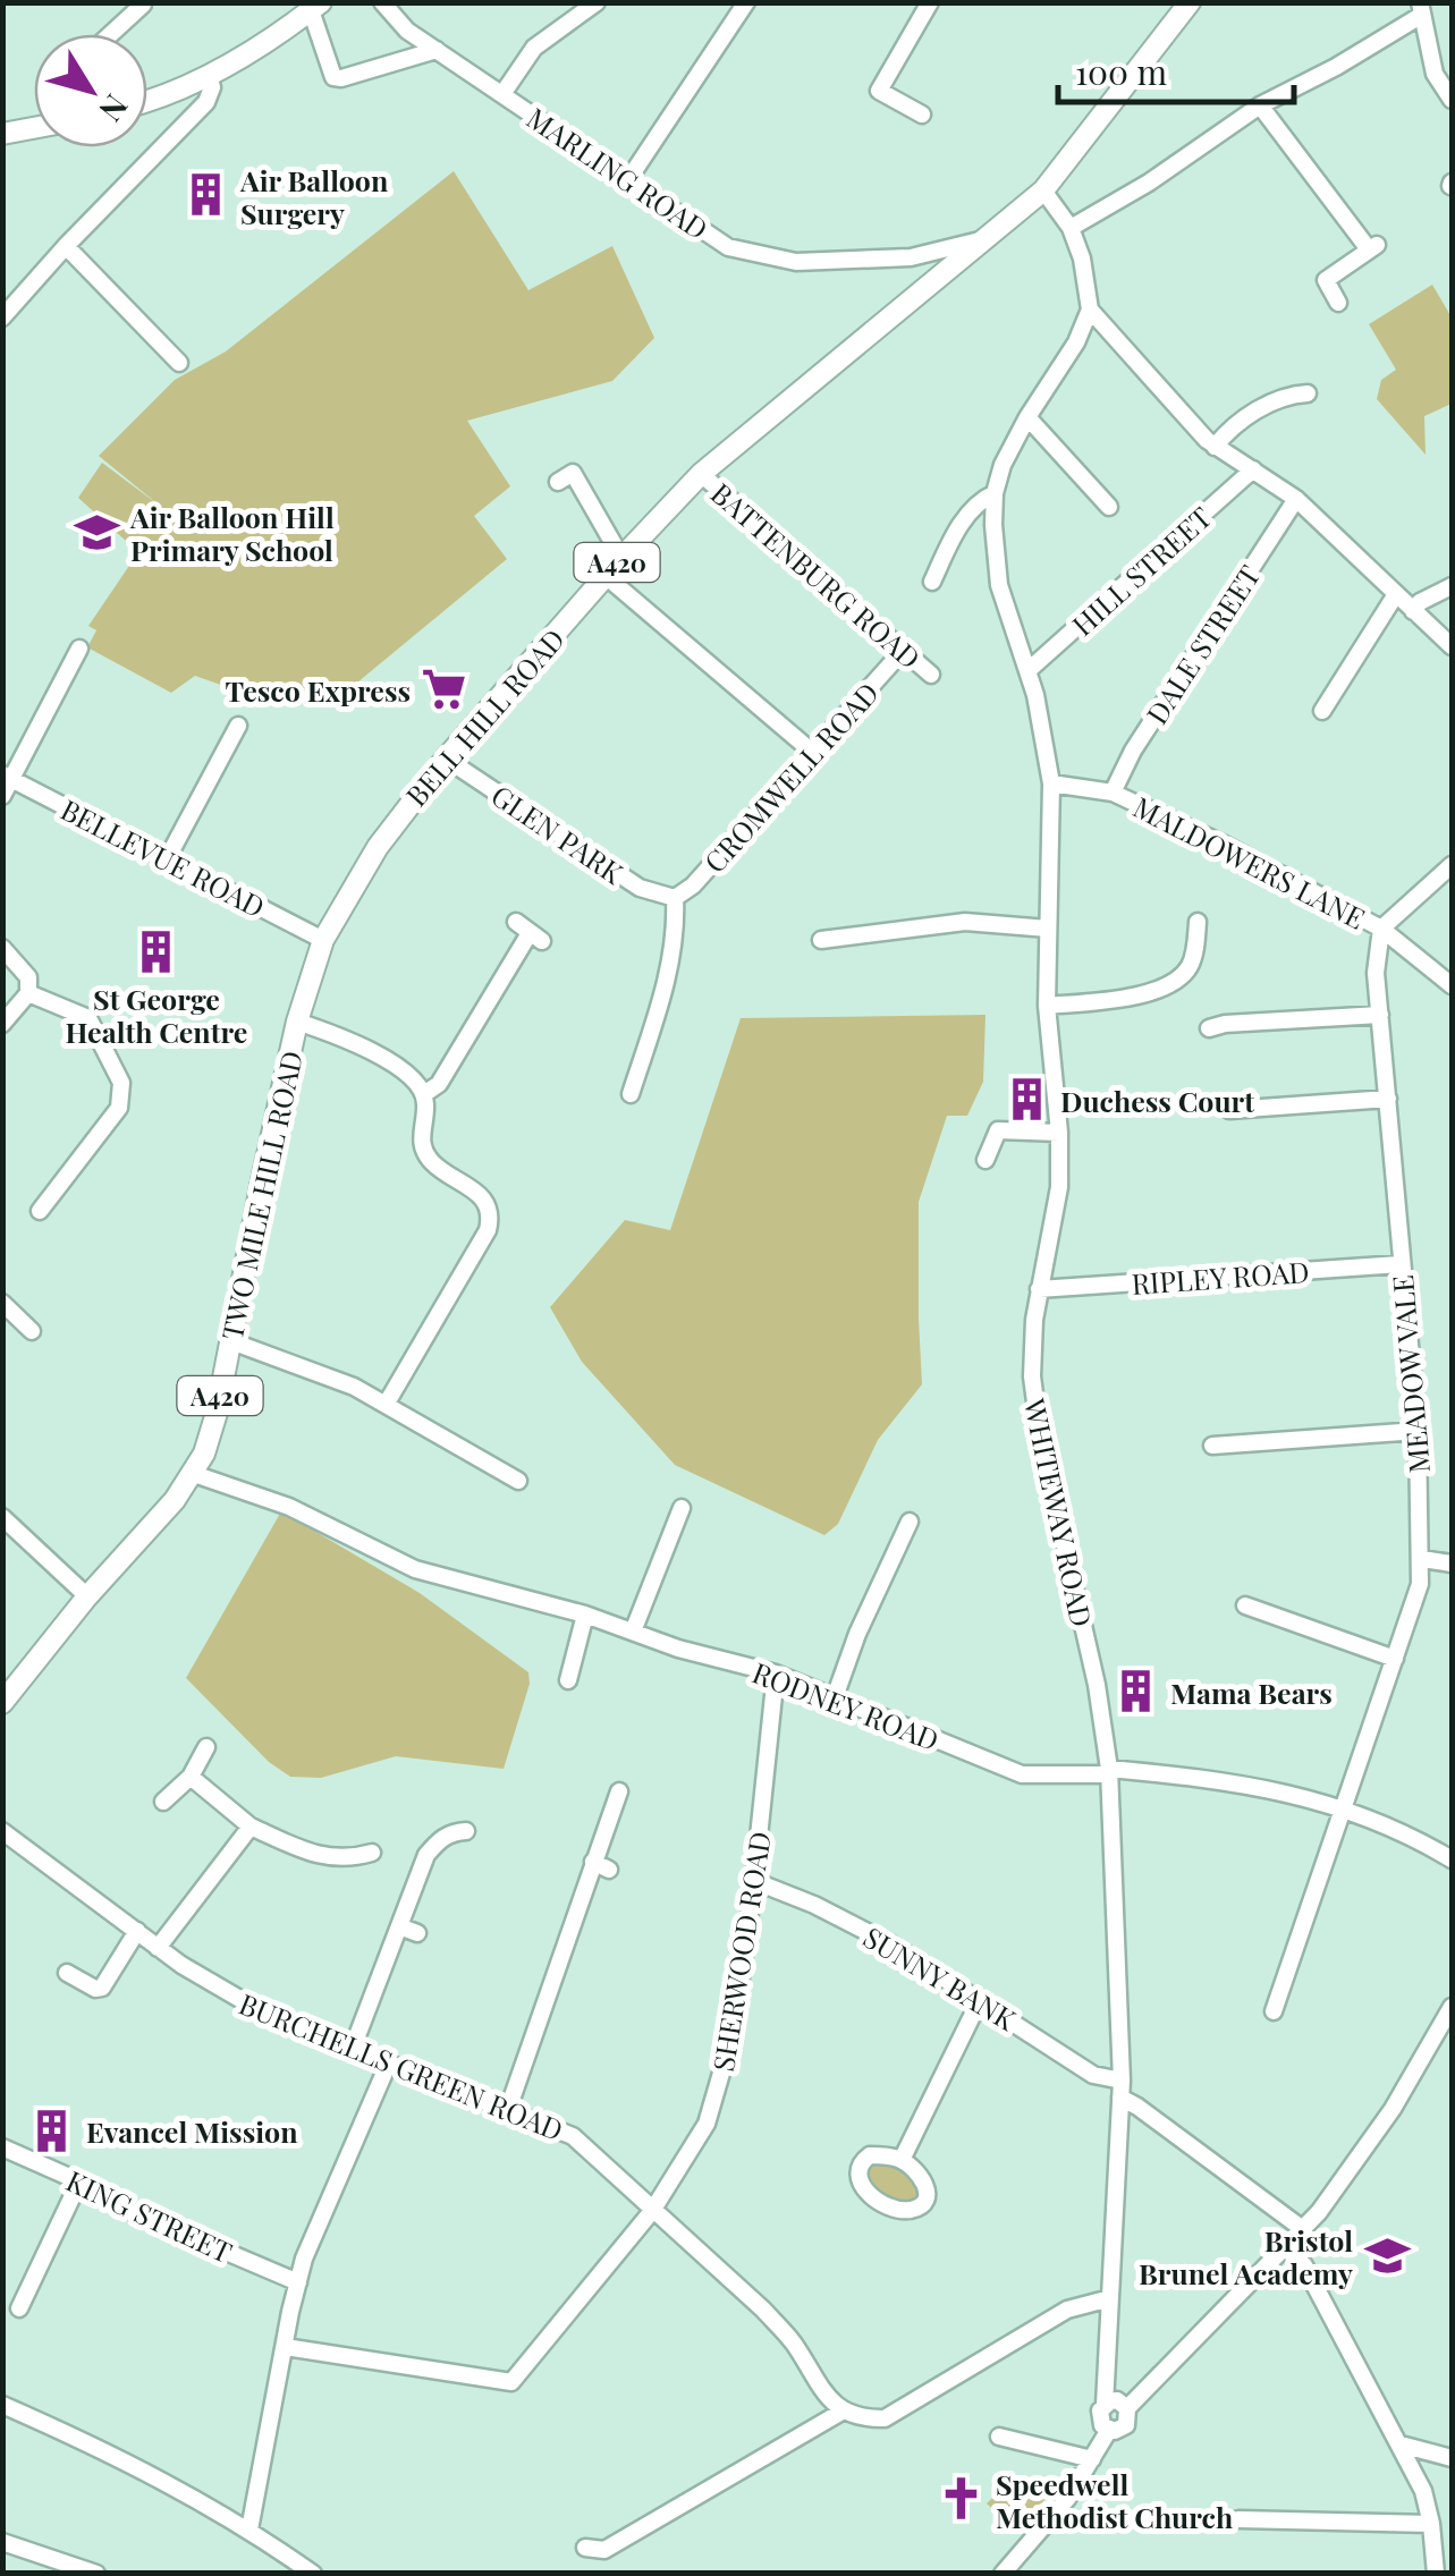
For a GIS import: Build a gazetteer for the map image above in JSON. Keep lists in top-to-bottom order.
{
  "streets": {
    "main road": ["A420", "BELL HILL ROAD", "TWO MILE HILL ROAD"],
    "street": [
      "MARLING ROAD",
      "HILL STREET",
      "BATTENBURG ROAD",
      "DALE STREET",
      "CROMWELL ROAD",
      "GLEN PARK",
      "BELLEVUE ROAD",
      "MALDOWERS LANE",
      "RIPLEY ROAD",
      "MEADOW VALE",
      "WHITEWAY ROAD",
      "RODNEY ROAD",
      "SHERWOOD ROAD",
      "SUNNY BANK",
      "BURCHELLS GREEN ROAD",
      "KING STREET"
    ]
  },
  "crossings": [
    ["MARLING ROAD", "BELL HILL ROAD"],
    ["A420", "BELL HILL ROAD"],
    ["HILL STREET", "WHITEWAY ROAD"],
    ["BATTENBURG ROAD", "BELL HILL ROAD"],
    ["BATTENBURG ROAD", "CROMWELL ROAD"],
    ["DALE STREET", "MALDOWERS LANE"],
    ["BELL HILL ROAD", "GLEN PARK"],
    ["BELL HILL ROAD", "BELLEVUE ROAD"],
    ["BELL HILL ROAD", "TWO MILE HILL ROAD"],
    ["CROMWELL ROAD", "GLEN PARK"],
    ["MALDOWERS LANE", "MEADOW VALE"],
    ["MALDOWERS LANE", "WHITEWAY ROAD"],
    ["TWO MILE HILL ROAD", "RODNEY ROAD"],
    ["RIPLEY ROAD", "MEADOW VALE"],
    ["RIPLEY ROAD", "WHITEWAY ROAD"],
    ["MEADOW VALE", "RODNEY ROAD"],
    ["WHITEWAY ROAD", "RODNEY ROAD"],
    ["WHITEWAY ROAD", "SUNNY BANK"],
    ["RODNEY ROAD", "SHERWOOD ROAD"],
    ["SHERWOOD ROAD", "SUNNY BANK"],
    ["SHERWOOD ROAD", "BURCHELLS GREEN ROAD"]
  ],
  "places": {
    "building": [
      "Air Balloon Surgery",
      "St George Health Centre",
      "Duchess Court",
      "Mama Bears",
      "Evancel Mission"
    ],
    "school or university": ["Air Balloon Hill Primary School", "Bristol Brunel Academy"],
    "supermarket": ["Tesco Express"],
    "church": ["Speedwell Methodist Church"]
  },
  "scale_bar": "100 m",
  "north": "bottom right"
}
